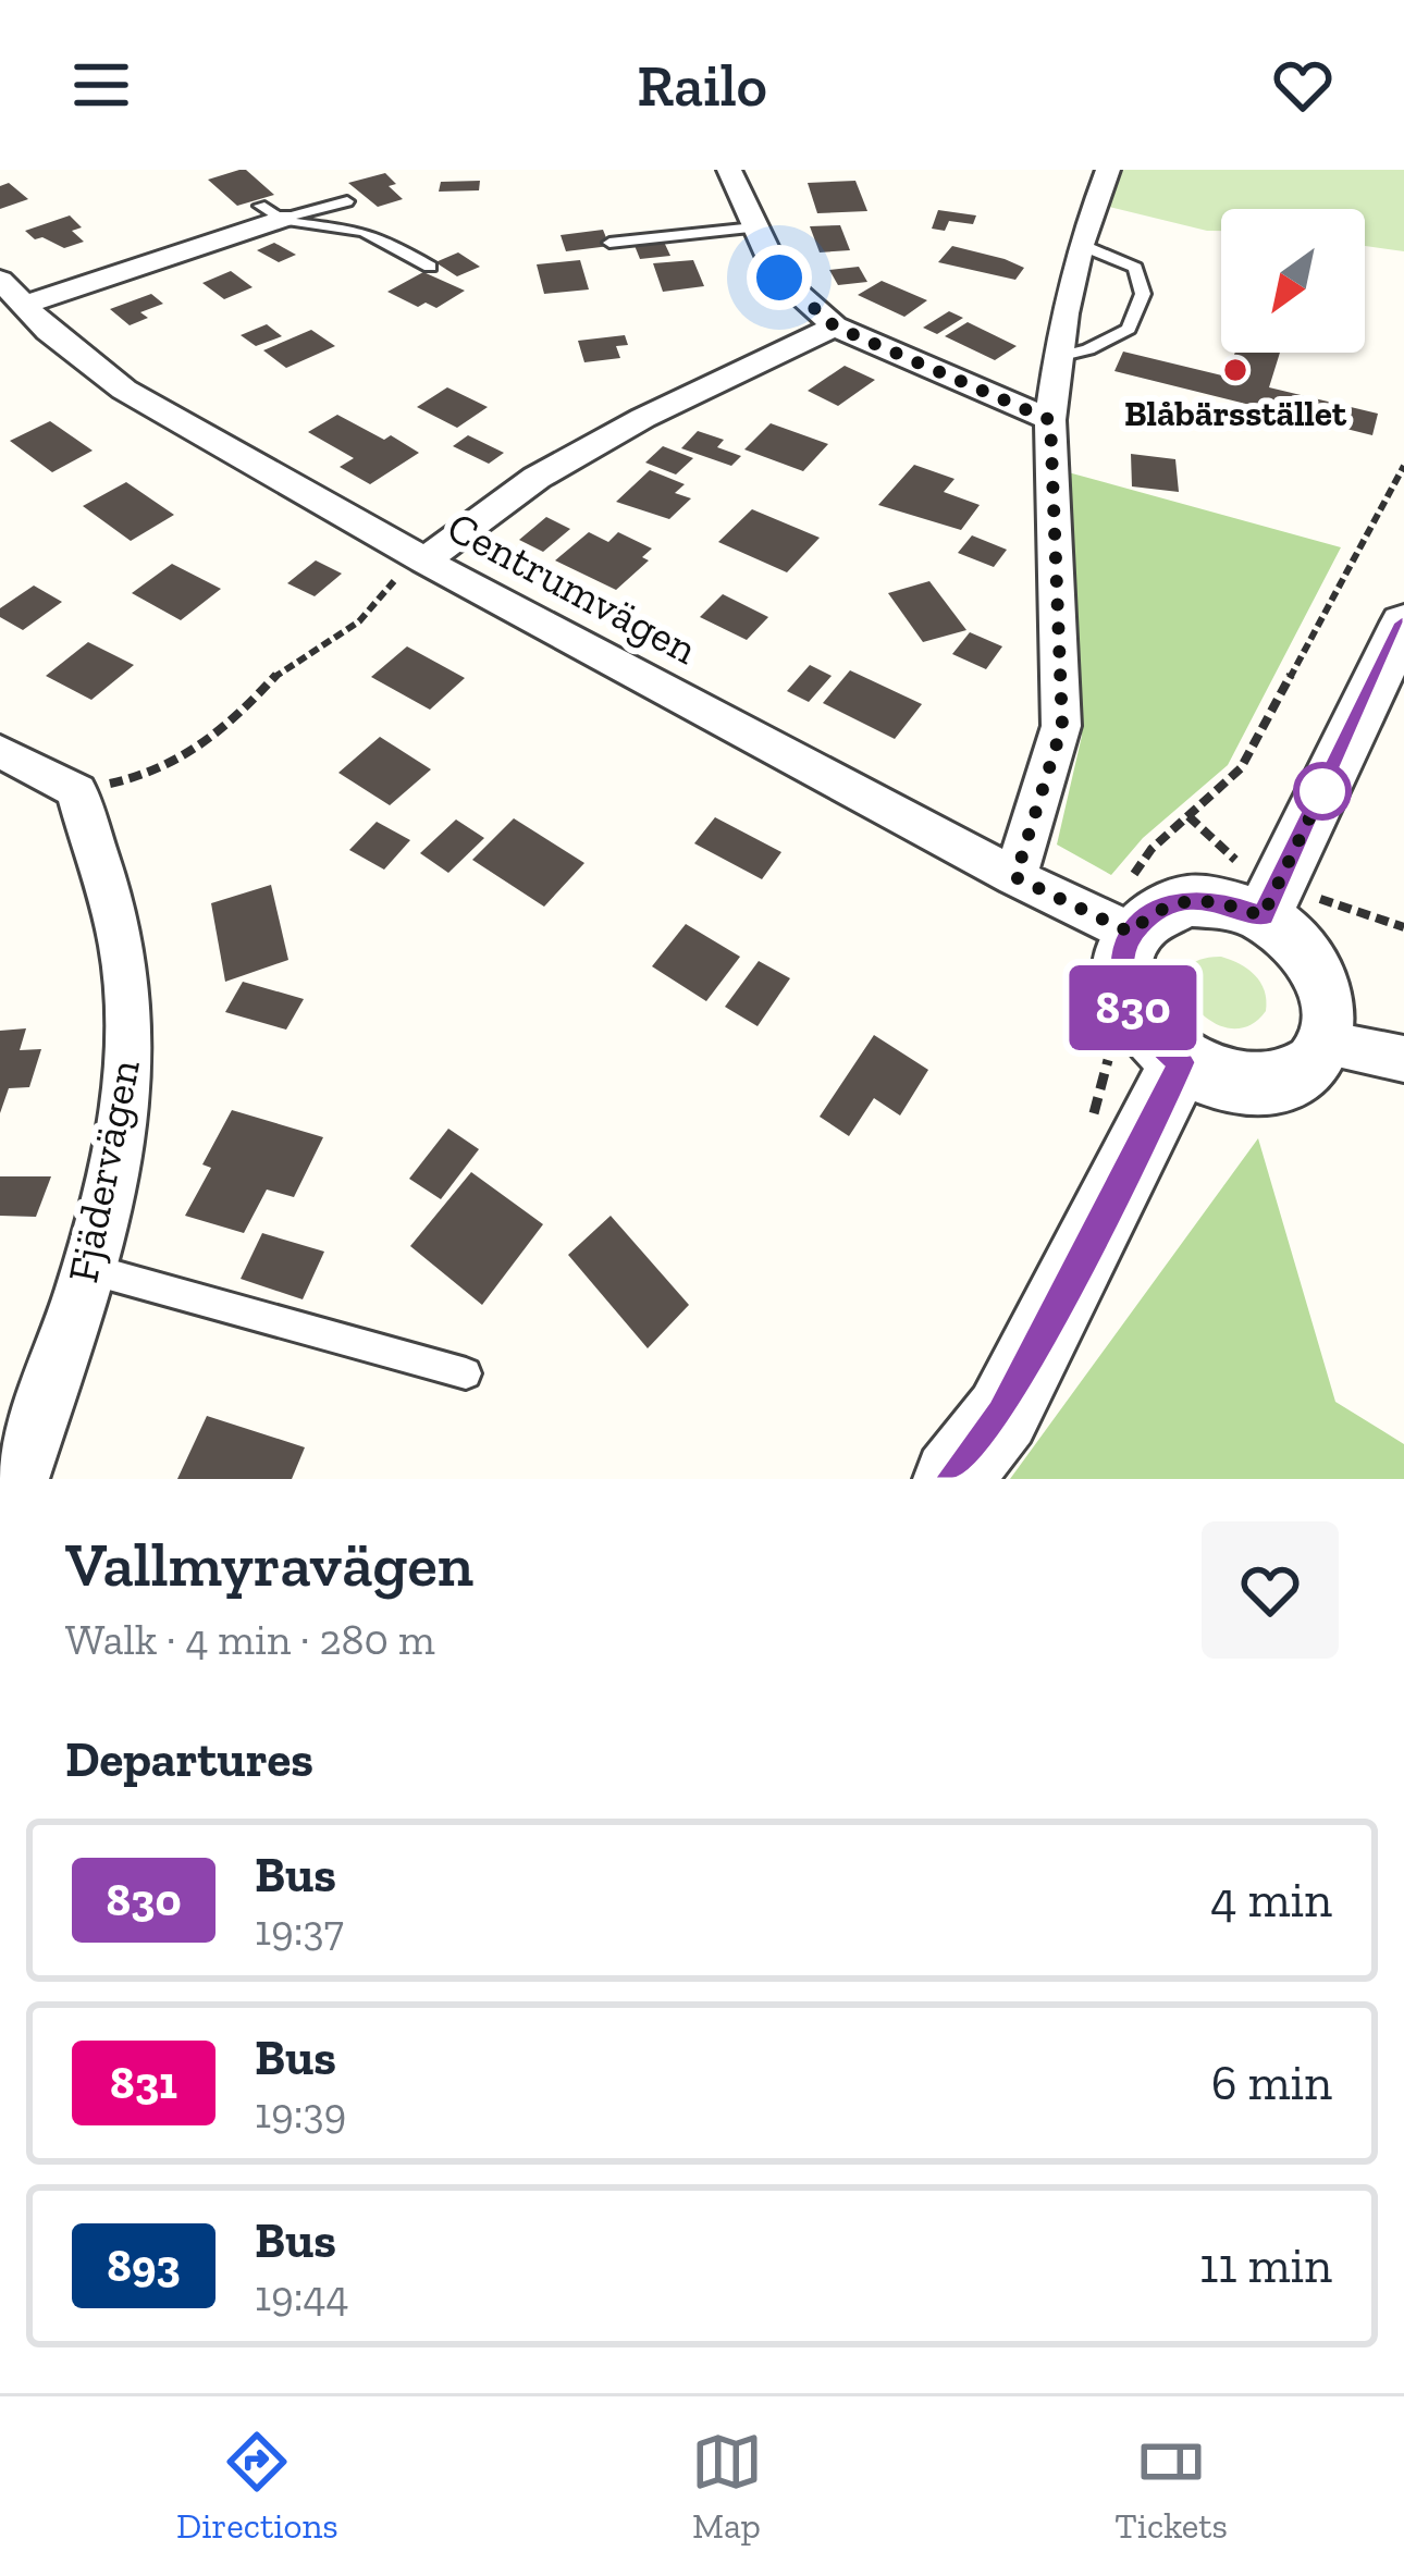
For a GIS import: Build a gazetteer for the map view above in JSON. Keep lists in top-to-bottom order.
{
  "streets": {
    "street": ["Centrumvägen", "Fjädervägen"]
  },
  "places": ["Blåbärsstället"],
  "lines": ["bus line 830"],
  "north": "bottom left",
  "page": {
    "header": "Railo",
    "on_map": "830",
    "heading": [
      ["Vallmyravägen", "Walk · 4 min · 280 m"],
      "Departures"
    ],
    "list": [
      {
        "mark": "830",
        "name": "Bus",
        "note": "19:37",
        "value": "4 min"
      },
      {
        "mark": "831",
        "name": "Bus",
        "note": "19:39",
        "value": "6 min"
      },
      {
        "mark": "893",
        "name": "Bus",
        "note": "19:44",
        "value": "11 min"
      }
    ],
    "tabs": ["Directions", "Map", "Tickets"]
  }
}
